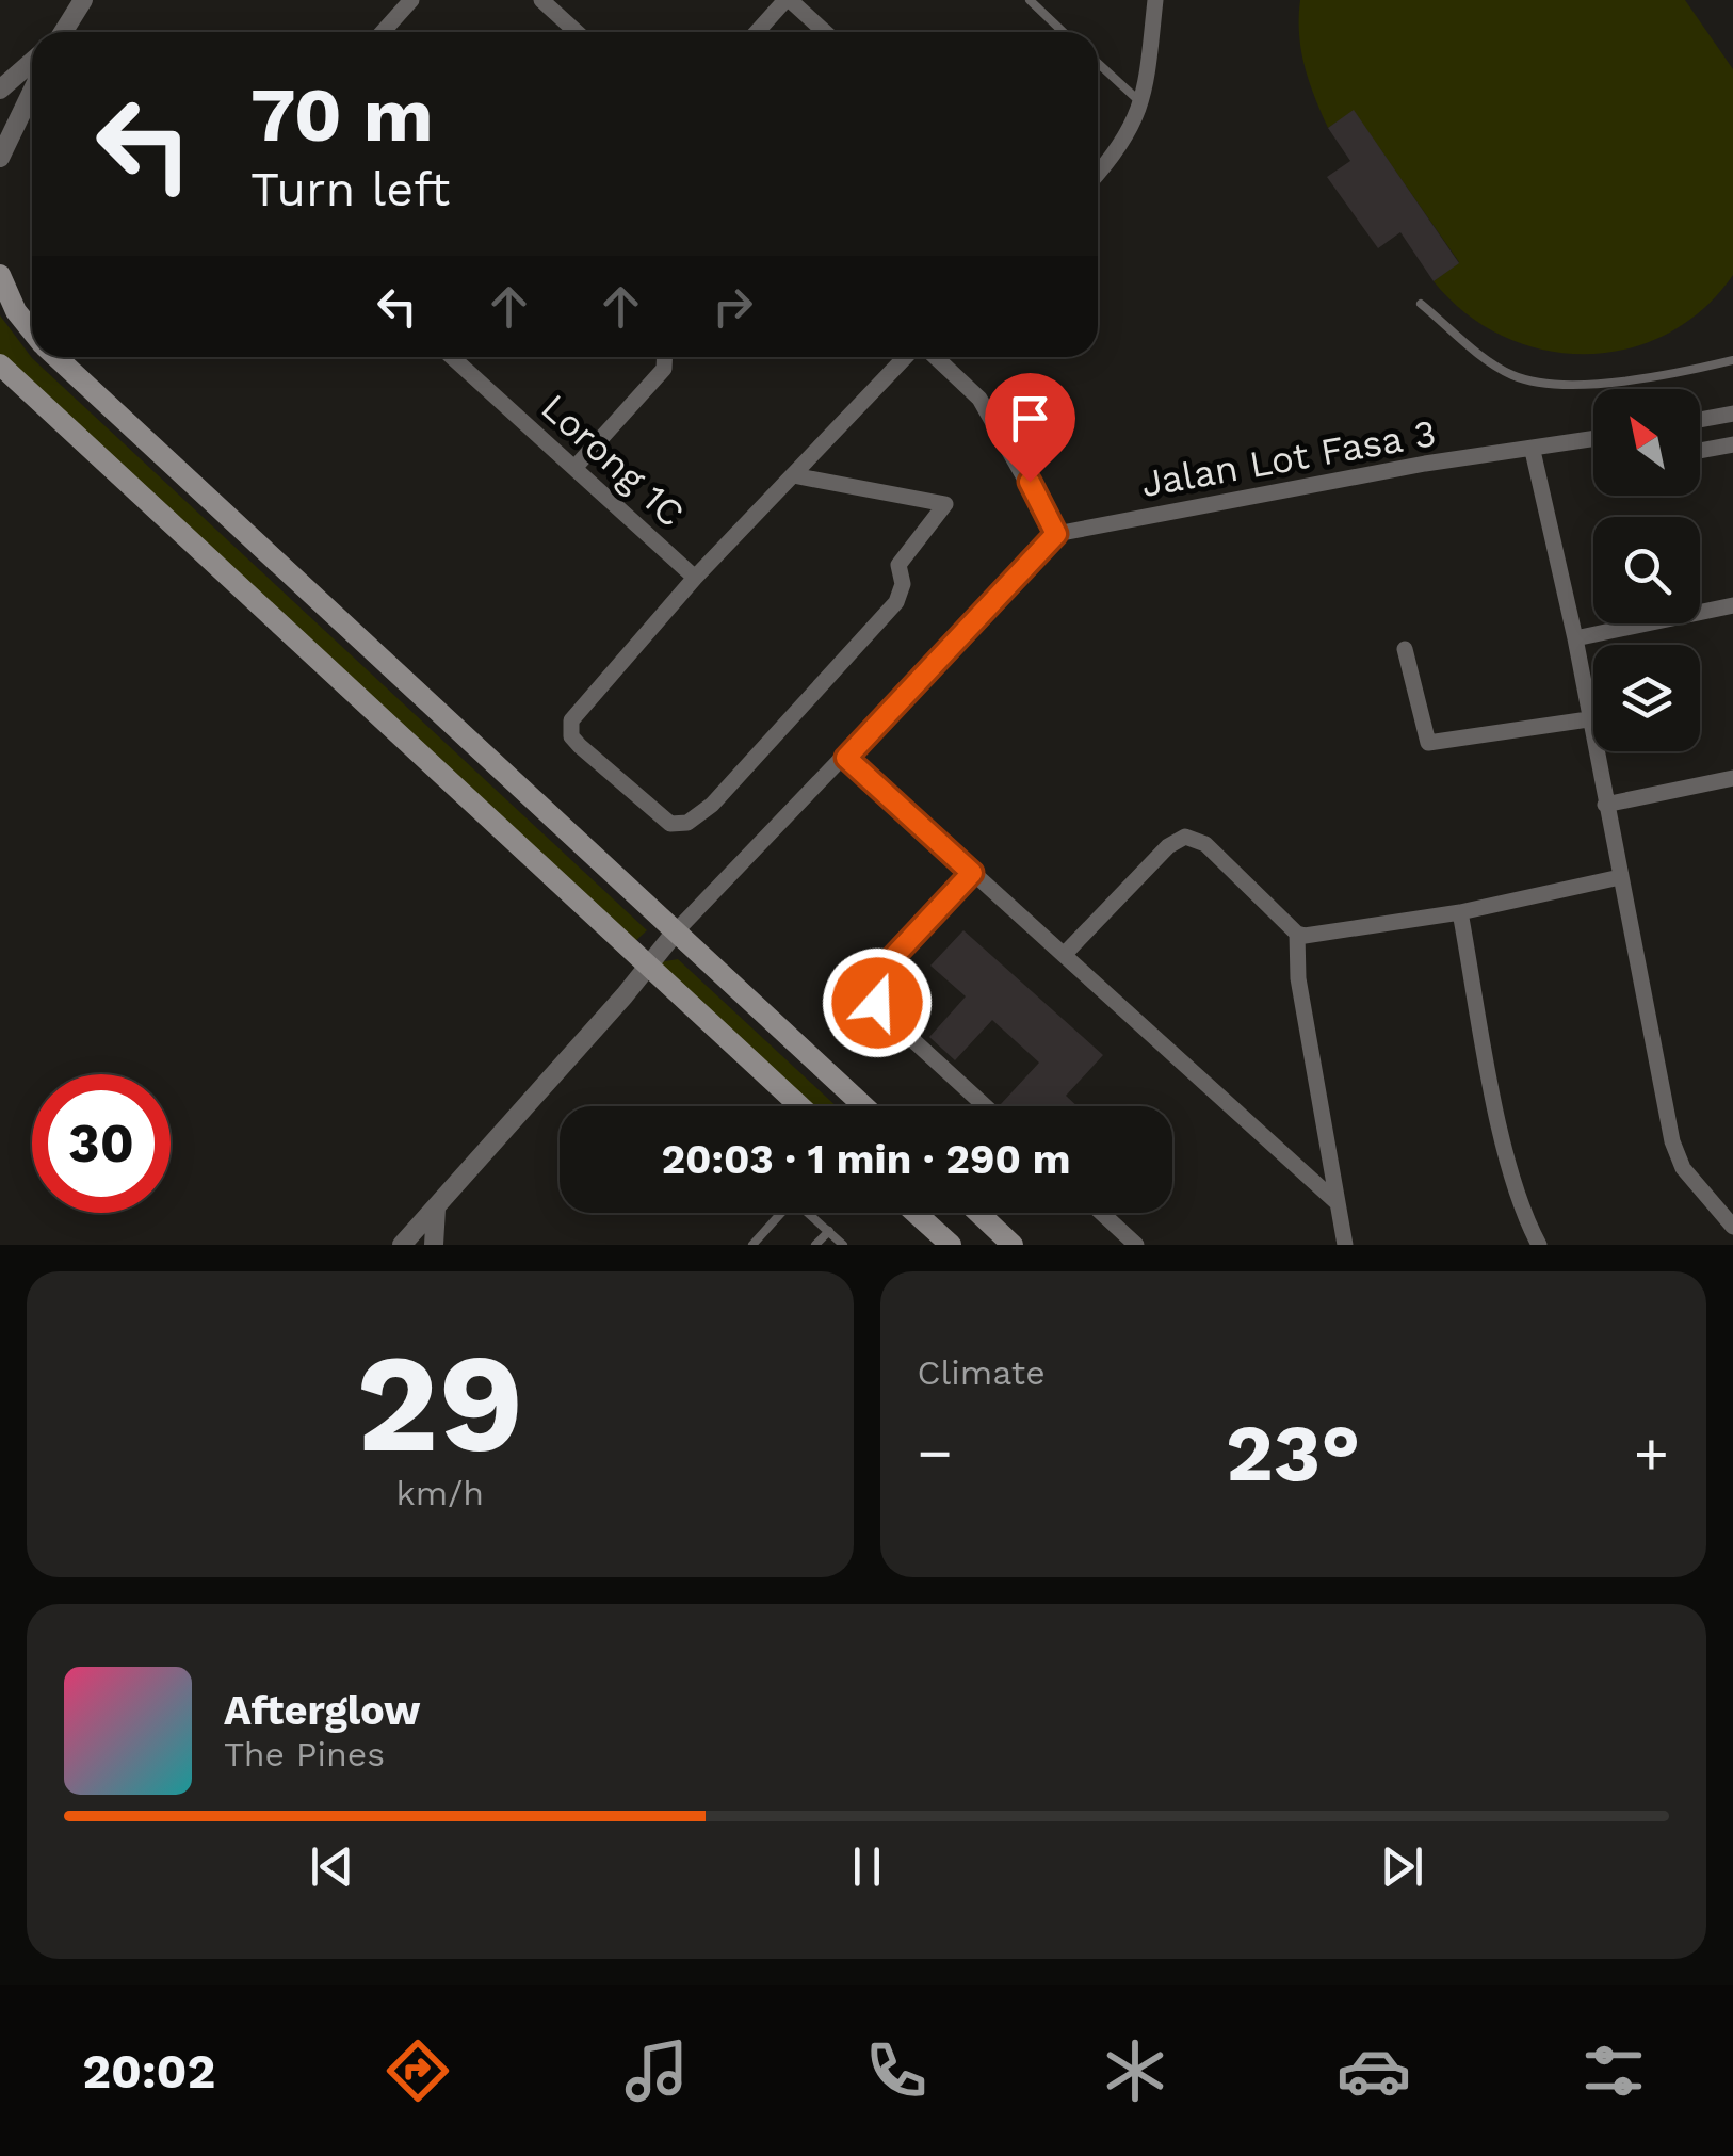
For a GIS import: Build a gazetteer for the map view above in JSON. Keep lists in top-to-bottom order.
{
  "streets": {
    "street": ["Jalan Lot Fasa 3", "Lorong 1C"]
  },
  "north": "top left",
  "page": {
    "turn": ["70 m", "Turn left"],
    "limit": "30",
    "trip": "20:03 · 1 min · 290 m",
    "tile": [
      ["29", "km/h"],
      "Climate"
    ],
    "heat": ["−", "23°", "+"],
    "song": ["Afterglow", "The Pines"],
    "tabs": "20:02"
  }
}
